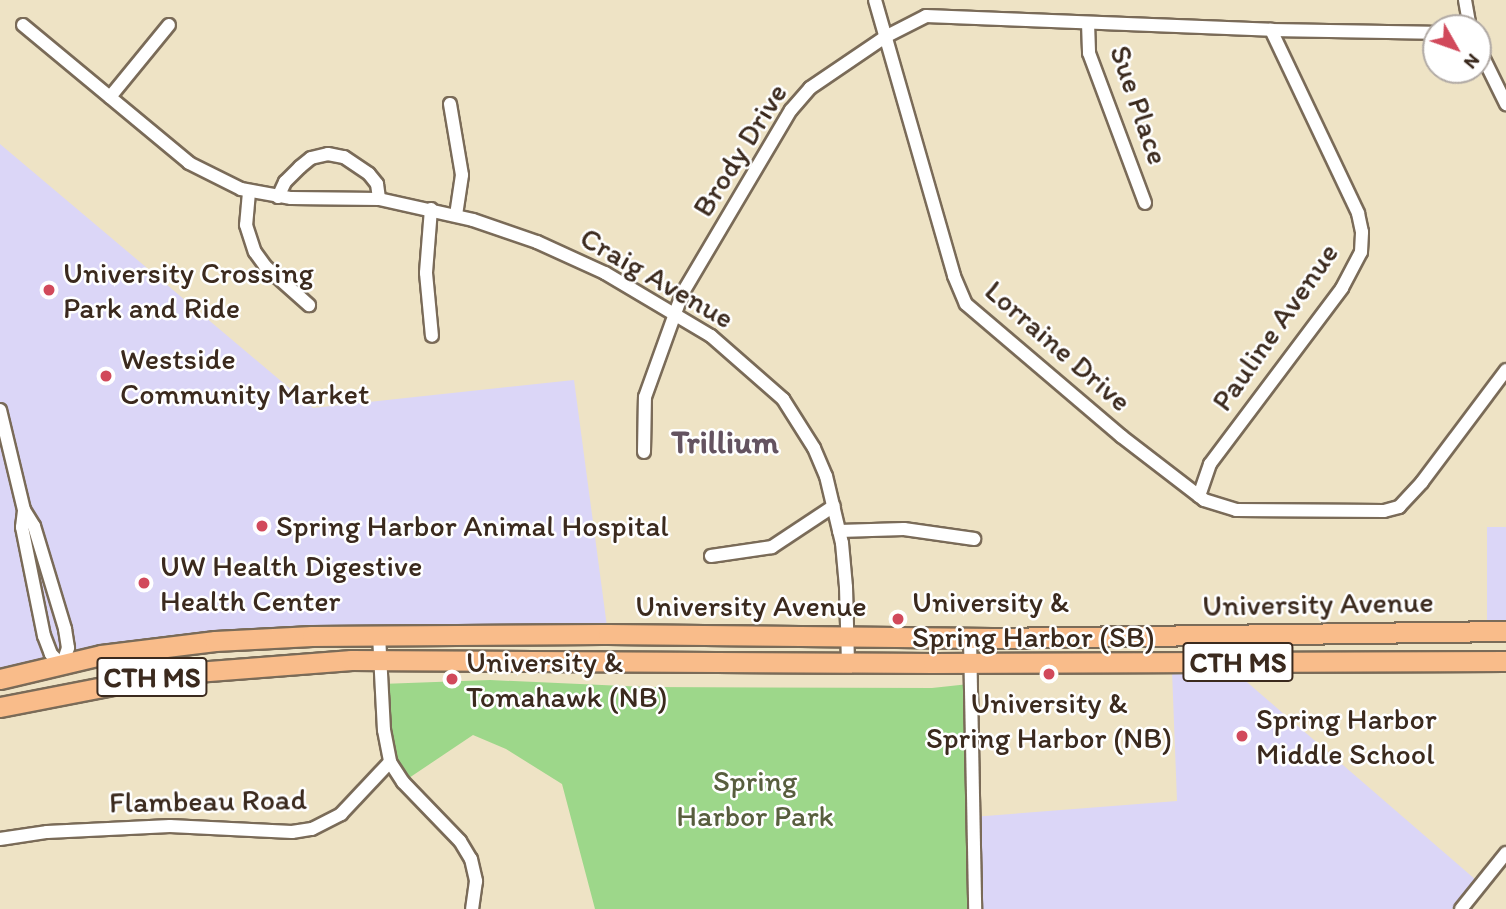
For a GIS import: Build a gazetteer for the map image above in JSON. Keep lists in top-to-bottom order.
{
  "streets": {
    "main road": ["University Avenue", "CTH MS"],
    "street": [
      "Sue Place",
      "Brody Drive",
      "Craig Avenue",
      "Pauline Avenue",
      "Lorraine Drive",
      "Flambeau Road"
    ]
  },
  "crossings": [
    ["Sue Place", "Brody Drive"],
    ["Brody Drive", "Craig Avenue"],
    ["Brody Drive", "Pauline Avenue"],
    ["Brody Drive", "Lorraine Drive"],
    ["Craig Avenue", "University Avenue"],
    ["Pauline Avenue", "Lorraine Drive"]
  ],
  "districts": ["Trillium"],
  "parks": ["Spring Harbor Park"],
  "places": [
    "University Crossing Park and Ride",
    "Westside Community Market",
    "Spring Harbor Animal Hospital",
    "UW Health Digestive Health Center",
    "University & Spring Harbor (SB)",
    "University & Spring Harbor (NB)",
    "University & Tomahawk (NB)",
    "Spring Harbor Middle School"
  ],
  "north": "bottom right"
}
